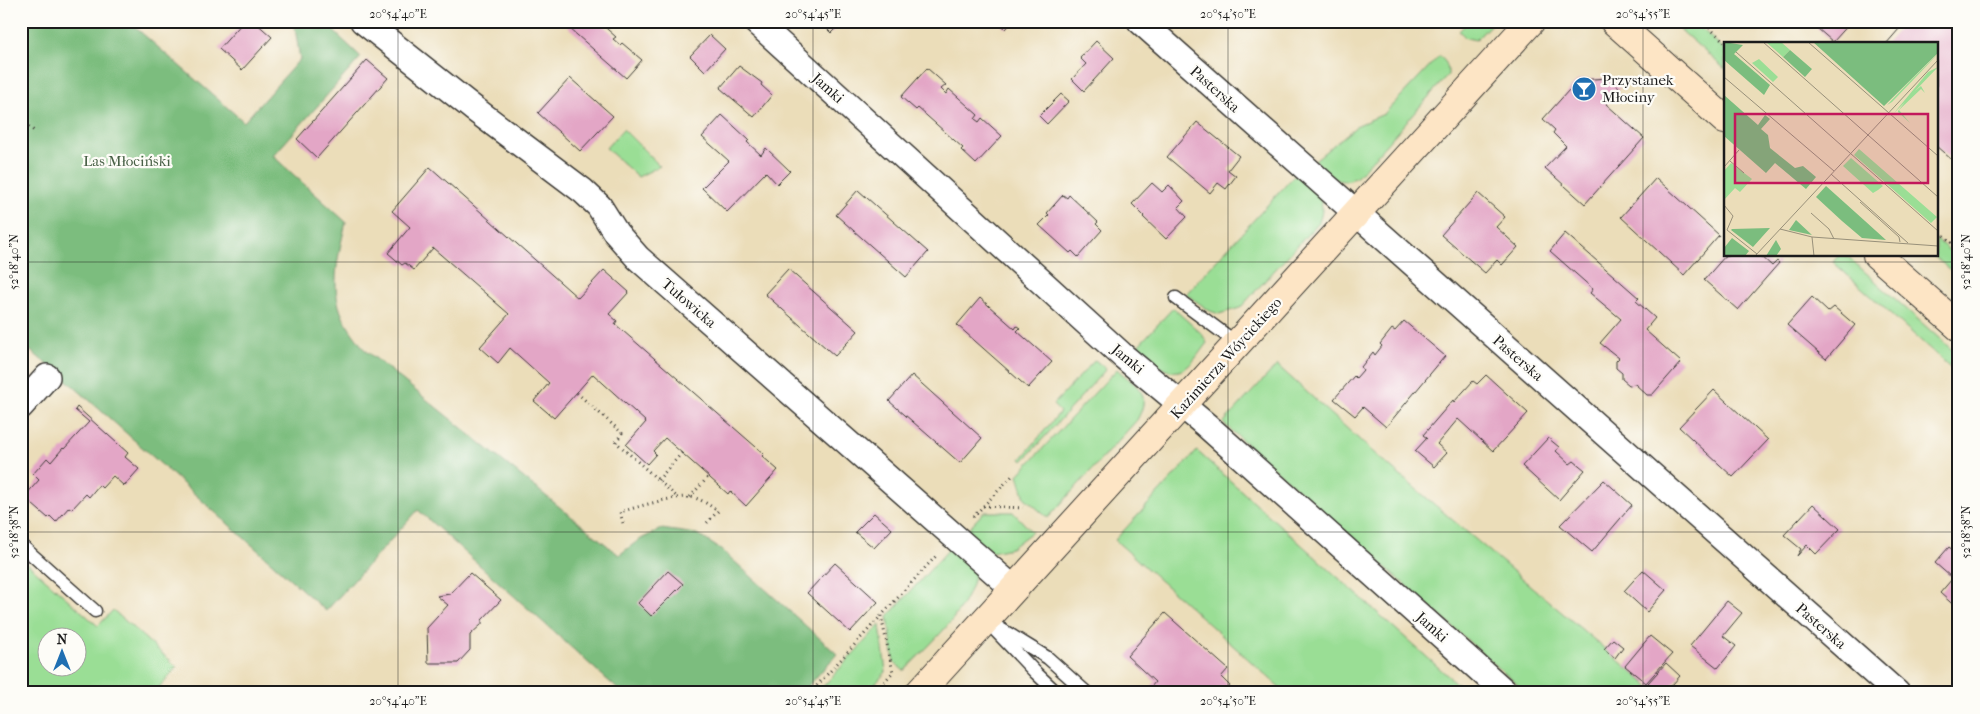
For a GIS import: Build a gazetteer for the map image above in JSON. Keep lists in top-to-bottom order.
{
  "streets": {
    "street": [
      "Jamki",
      "Pasterska",
      "Tułowicka",
      "Kazimierza Wóycickiego"
    ]
  },
  "crossings": [
    ["Jamki", "Kazimierza Wóycickiego"],
    ["Pasterska", "Kazimierza Wóycickiego"],
    ["Tułowicka", "Kazimierza Wóycickiego"]
  ],
  "parks": ["Las Młociński"],
  "places": {
    "bar": ["Przystanek Młociny"]
  },
  "north": "top",
  "coordinates": [
    "20°54'40\"E",
    "20°54'45\"E",
    "20°54'50\"E",
    "20°54'55\"E",
    "52°18'40\"N",
    "52°18'38\"N"
  ]
}
